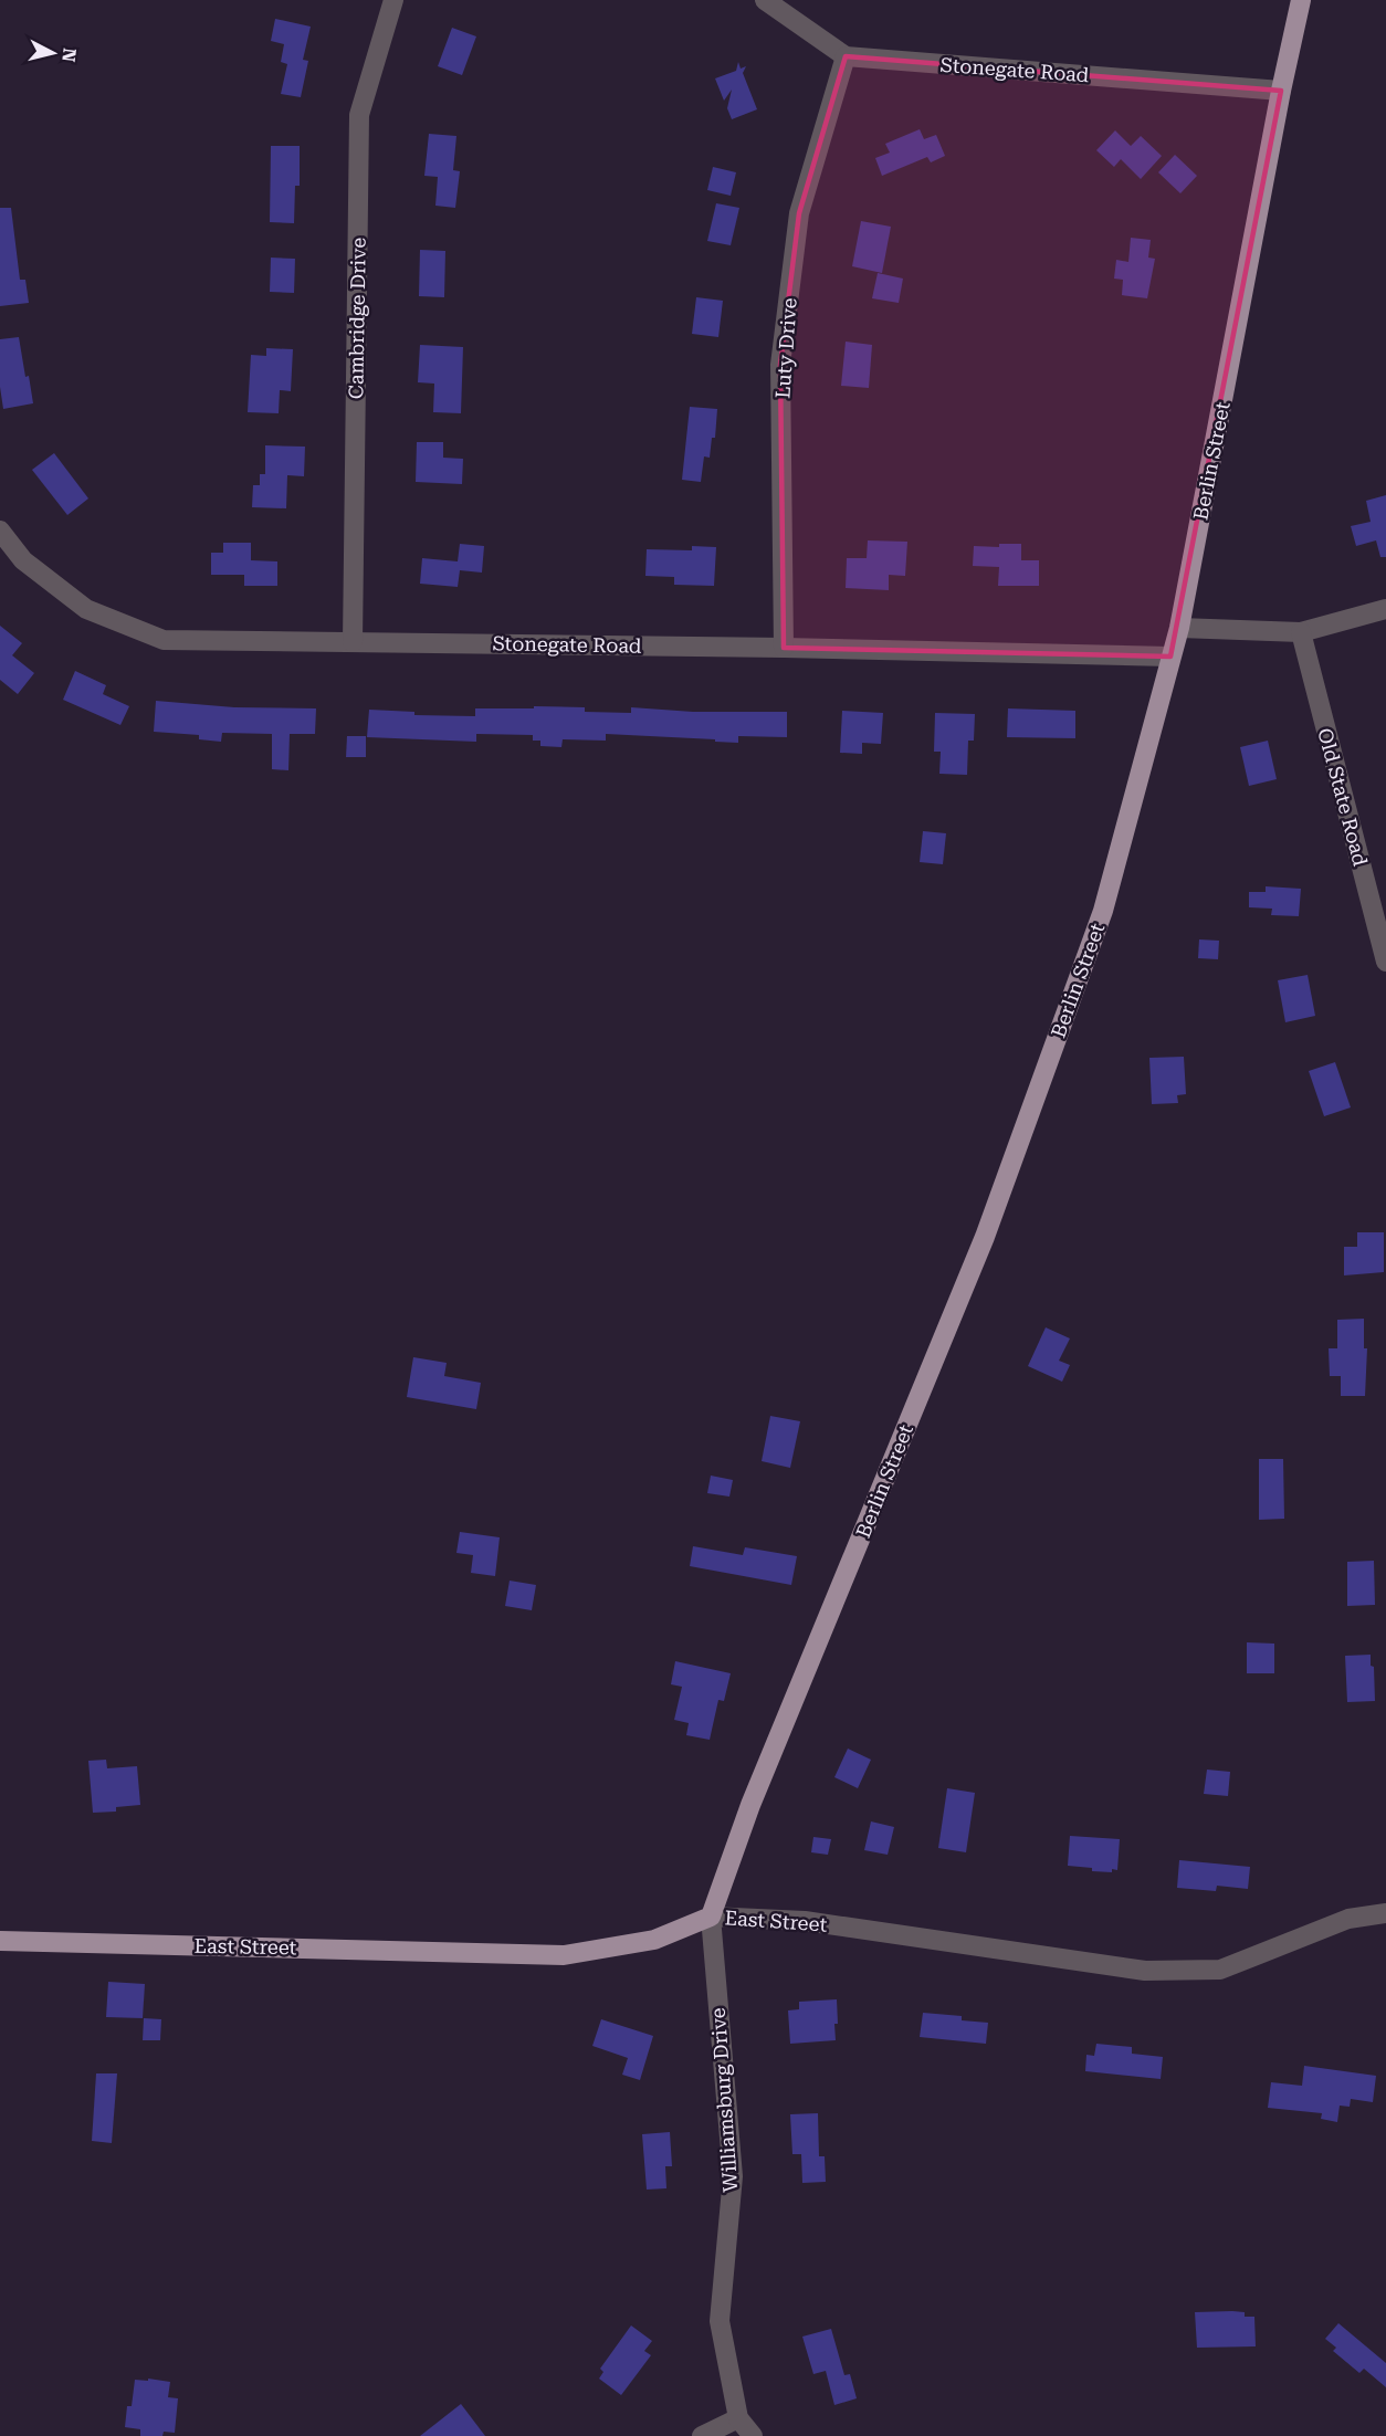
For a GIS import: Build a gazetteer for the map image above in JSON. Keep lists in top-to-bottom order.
{
  "streets": {
    "main road": ["Berlin Street", "East Street"],
    "street": [
      "Stonegate Road",
      "Cambridge Drive",
      "Luty Drive",
      "Old State Road",
      "Williamsburg Drive"
    ]
  },
  "crossings": [
    ["Stonegate Road", "Cambridge Drive"],
    ["Stonegate Road", "Luty Drive"],
    ["Stonegate Road", "Berlin Street"],
    ["Berlin Street", "East Street"],
    ["Berlin Street", "Williamsburg Drive"],
    ["East Street", "Williamsburg Drive"]
  ],
  "north": "right"
}
